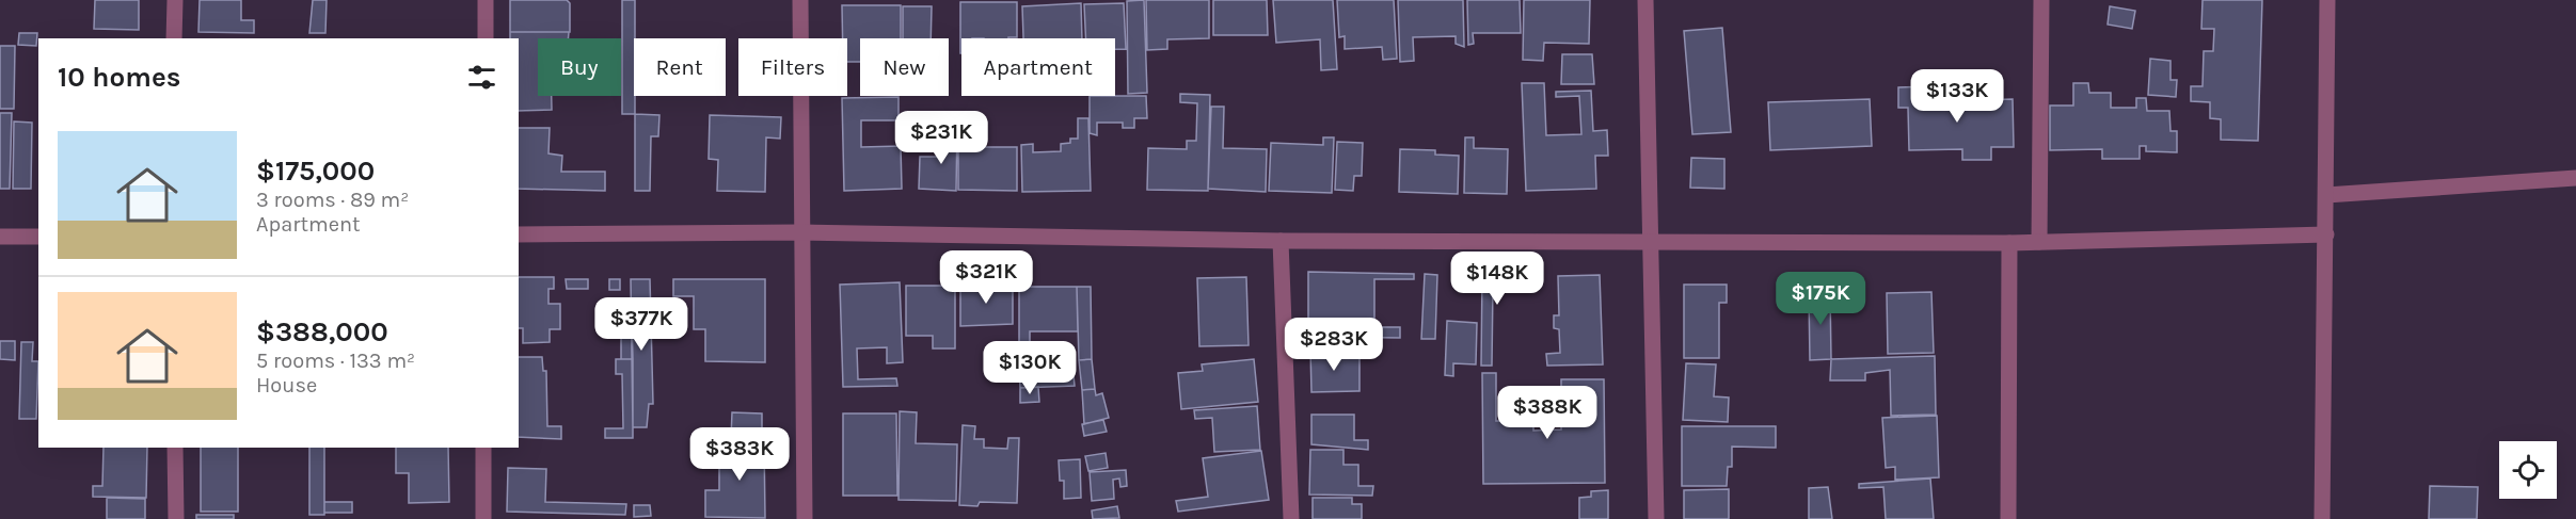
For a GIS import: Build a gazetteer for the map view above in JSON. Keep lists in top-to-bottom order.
{
  "page": {
    "chip": [
      "Buy",
      "Rent",
      "Filters",
      "New",
      "Apartment"
    ],
    "heading": "10 homes",
    "price": [
      "$133K",
      "$231K",
      "$321K",
      "$148K",
      "$175K",
      "$377K",
      "$283K",
      "$130K",
      "$388K",
      "$383K"
    ],
    "list": [
      {
        "name": "$175,000",
        "note": "3 rooms · 89 m² · Apartment"
      },
      {
        "name": "$388,000",
        "note": "5 rooms · 133 m² · House"
      }
    ]
  }
}
